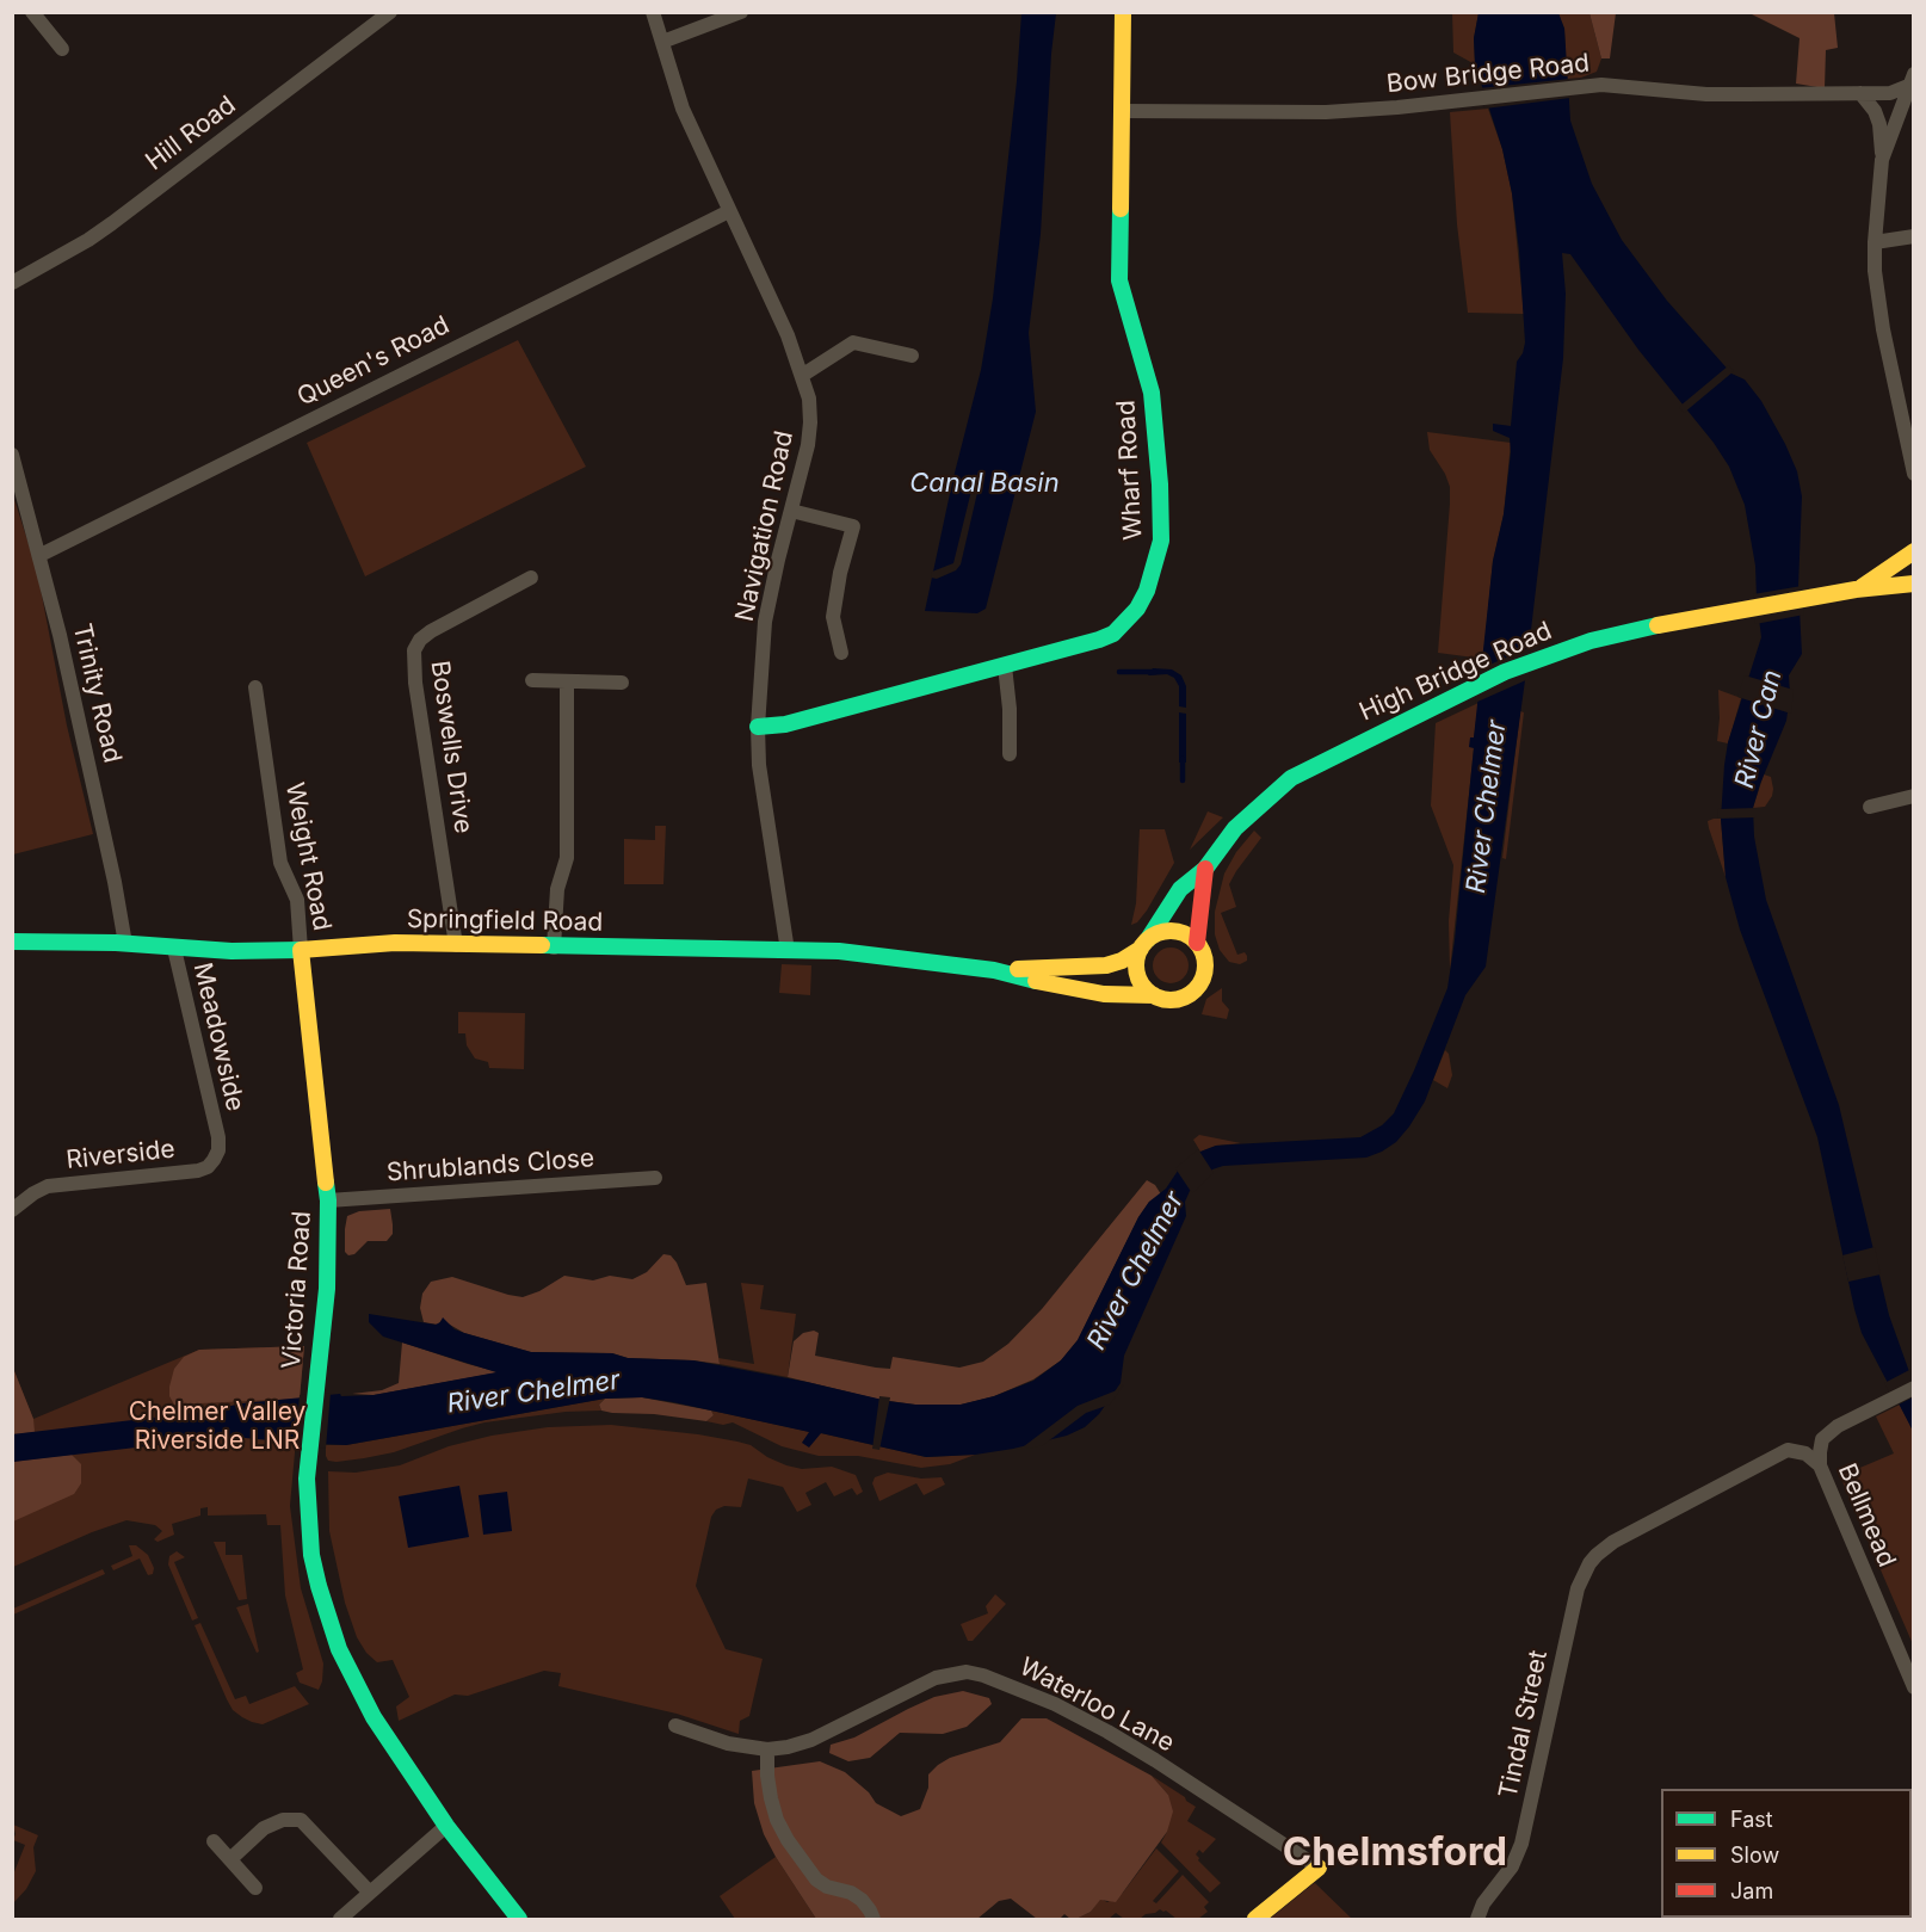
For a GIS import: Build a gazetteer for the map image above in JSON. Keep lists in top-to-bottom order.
{
  "streets": {
    "main road": [
      "Wharf Road",
      "High Bridge Road",
      "Springfield Road",
      "Victoria Road"
    ],
    "street": [
      "Bow Bridge Road",
      "Hill Road",
      "Queen's Road",
      "Navigation Road",
      "Trinity Road",
      "Boswells Drive",
      "Weight Road",
      "Meadowside",
      "Riverside",
      "Shrublands Close",
      "Bellmead",
      "Waterloo Lane",
      "Tindal Street"
    ]
  },
  "crossings": [
    ["Bow Bridge Road", "Wharf Road"],
    ["Queen's Road", "Navigation Road"],
    ["Queen's Road", "Trinity Road"],
    ["Wharf Road", "Navigation Road"],
    ["Navigation Road", "Springfield Road"],
    ["High Bridge Road", "Springfield Road"],
    ["Trinity Road", "Springfield Road"],
    ["Boswells Drive", "Springfield Road"],
    ["Weight Road", "Springfield Road"],
    ["Weight Road", "Victoria Road"],
    ["Springfield Road", "Meadowside"],
    ["Springfield Road", "Victoria Road"],
    ["Meadowside", "Riverside"],
    ["Shrublands Close", "Victoria Road"],
    ["Bellmead", "Tindal Street"]
  ],
  "districts": ["Chelmsford"],
  "water": ["Canal Basin", "River Can", "River Chelmer"],
  "parks": ["Chelmer Valley Riverside LNR"],
  "legend": ["Fast", "Slow", "Jam"]
}
